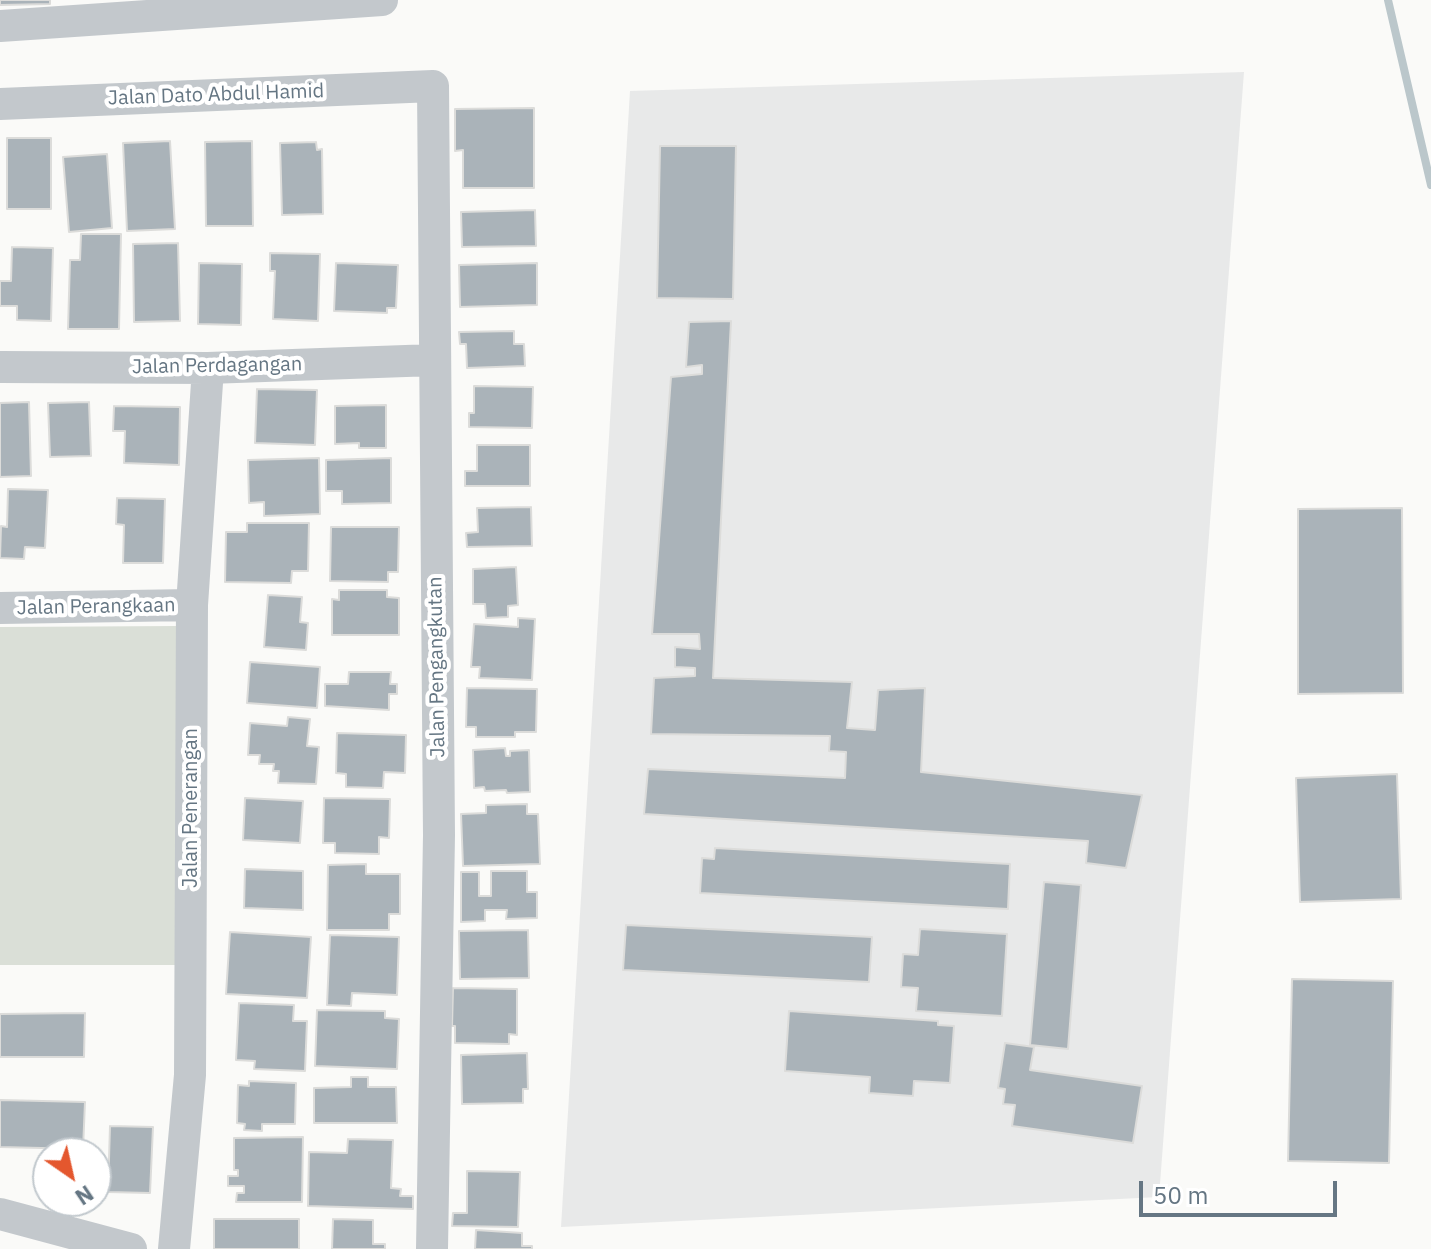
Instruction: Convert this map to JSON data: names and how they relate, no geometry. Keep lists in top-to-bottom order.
{
  "streets": {
    "street": [
      "Jalan Dato Abdul Hamid",
      "Jalan Perdagangan",
      "Jalan Perangkaan",
      "Jalan Pengangkutan",
      "Jalan Penerangan"
    ]
  },
  "crossings": [
    ["Jalan Dato Abdul Hamid", "Jalan Pengangkutan"],
    ["Jalan Perdagangan", "Jalan Pengangkutan"],
    ["Jalan Perdagangan", "Jalan Penerangan"],
    ["Jalan Perangkaan", "Jalan Penerangan"]
  ],
  "scale_bar": "50 m",
  "north": "bottom right"
}
